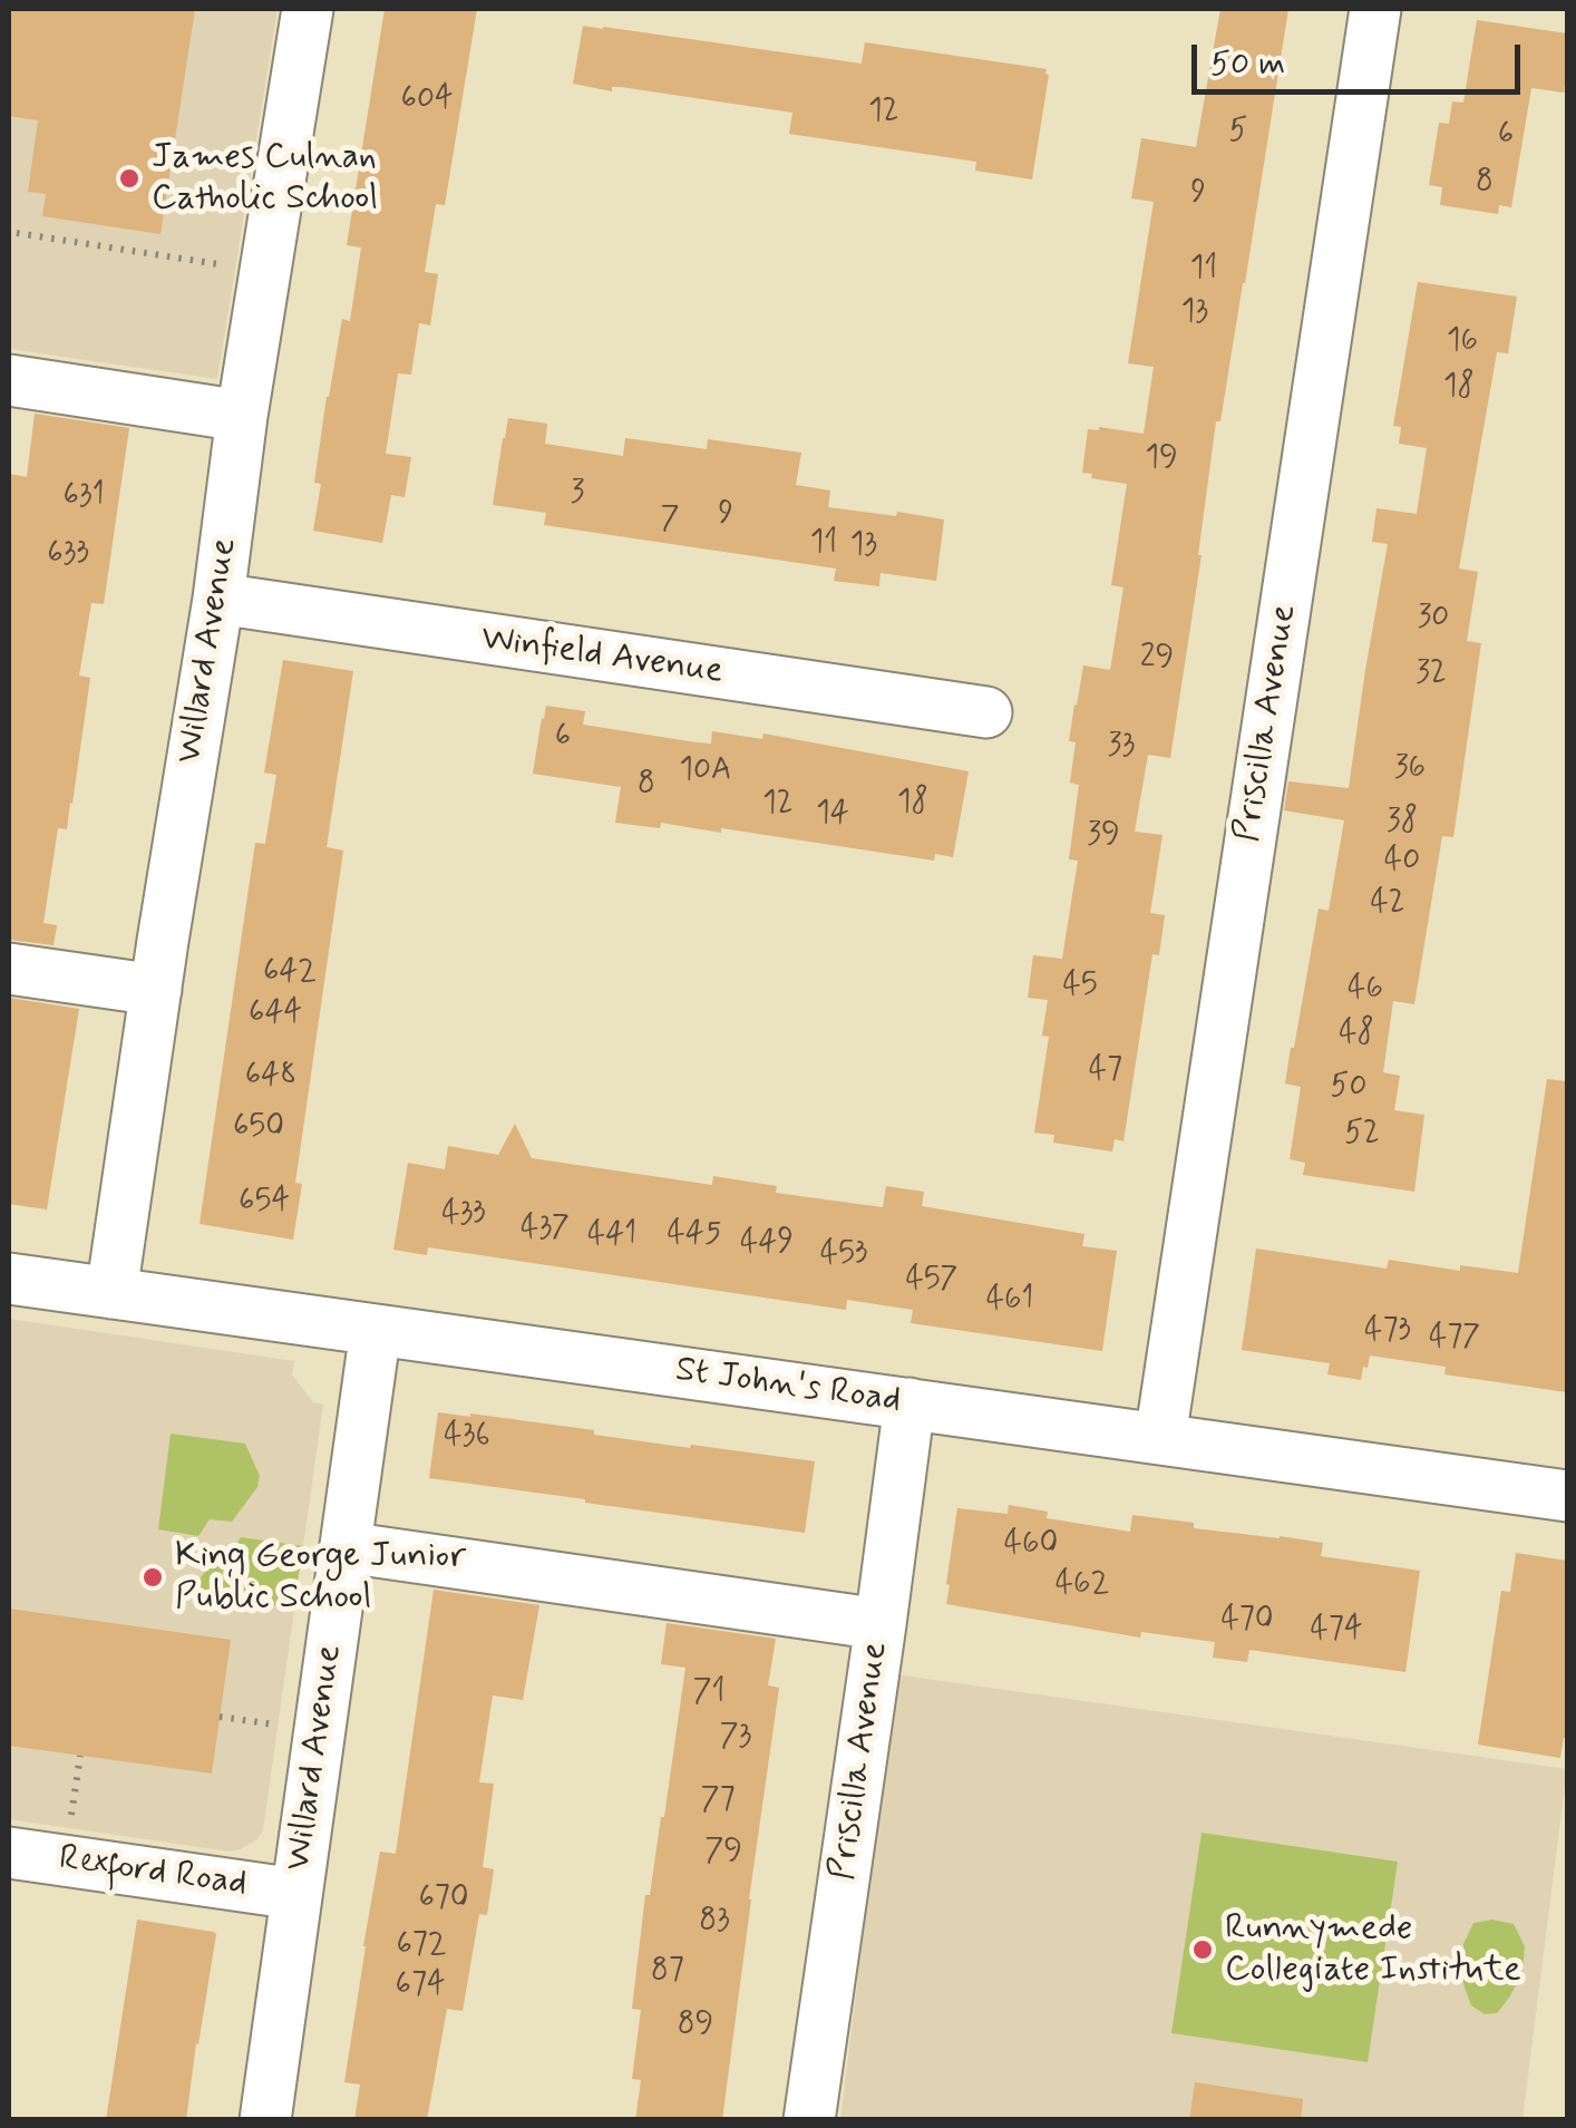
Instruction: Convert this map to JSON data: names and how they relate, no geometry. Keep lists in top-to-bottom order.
{
  "streets": {
    "street": [
      "Willard Avenue",
      "Winfield Avenue",
      "Priscilla Avenue",
      "St John's Road",
      "Rexford Road"
    ]
  },
  "crossings": [
    ["Willard Avenue", "Winfield Avenue"],
    ["Willard Avenue", "St John's Road"],
    ["Willard Avenue", "Rexford Road"],
    ["Priscilla Avenue", "St John's Road"]
  ],
  "places": ["James Culnan Catholic School", "King George Junior Public School", "Runnymede Collegiate Institute"],
  "house_numbers": [
    "604",
    "12",
    "5",
    "6",
    "8",
    "9",
    "11",
    "13",
    "16",
    "18",
    "19",
    "3",
    "631",
    "9",
    "7",
    "11",
    "13",
    "633",
    "30",
    "29",
    "32",
    "6",
    "33",
    "36",
    "10A",
    "8",
    "18",
    "12",
    "14",
    "38",
    "39",
    "40",
    "42",
    "642",
    "45",
    "46",
    "644",
    "48",
    "47",
    "648",
    "50",
    "650",
    "52",
    "654",
    "433",
    "437",
    "445",
    "441",
    "449",
    "453",
    "457",
    "461",
    "473",
    "477",
    "436",
    "460",
    "462",
    "470",
    "474",
    "71",
    "73",
    "77",
    "79",
    "670",
    "83",
    "672",
    "87",
    "674",
    "89"
  ],
  "scale_bar": "50 m"
}
